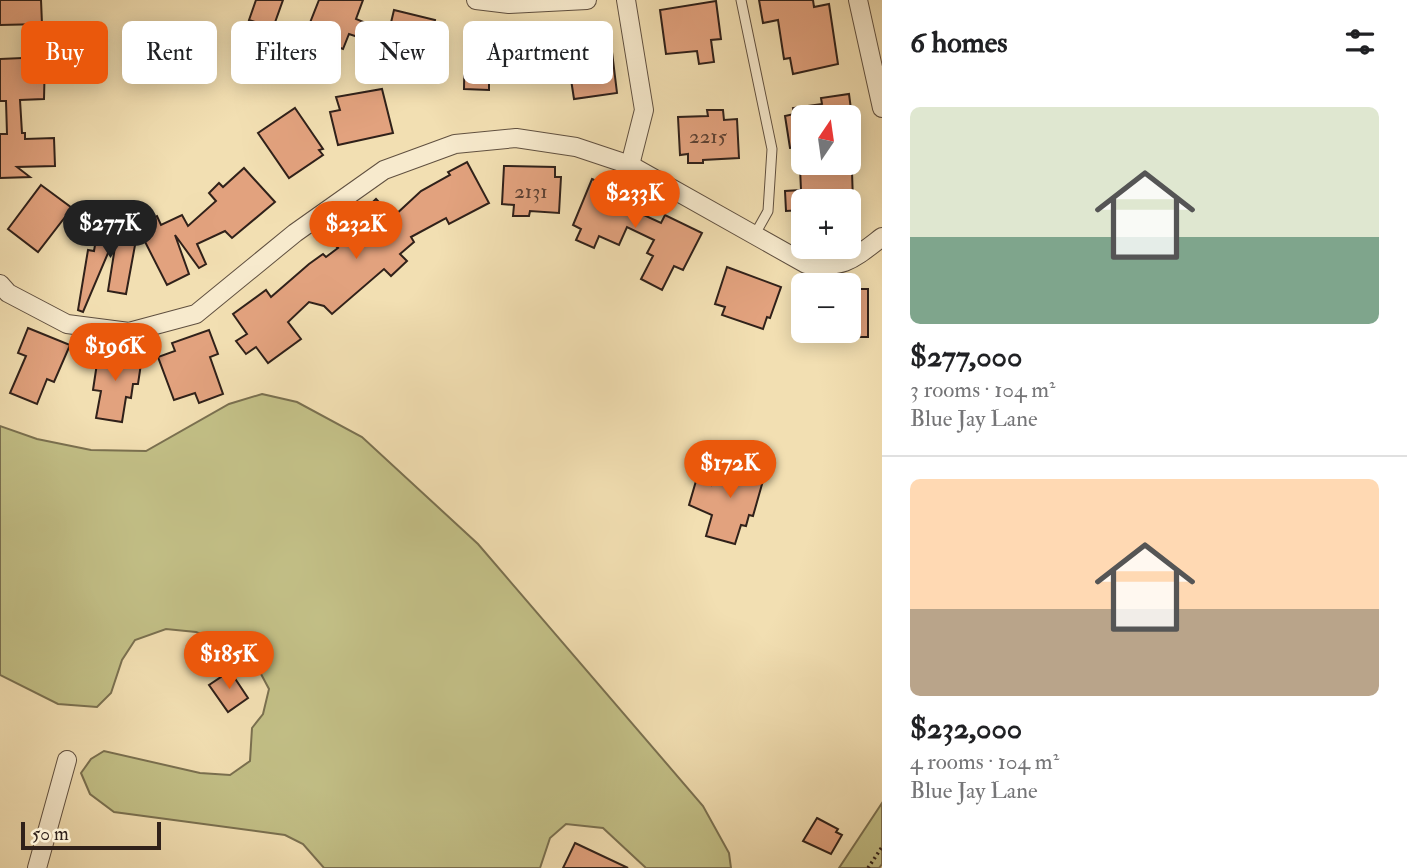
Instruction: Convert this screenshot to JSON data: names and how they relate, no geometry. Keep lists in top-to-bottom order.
{
  "house_numbers": ["2215", "2131"],
  "scale_bar": "50 m",
  "north": "top",
  "page": {
    "heading": "6 homes",
    "chip": [
      "Buy",
      "Rent",
      "Filters",
      "New",
      "Apartment"
    ],
    "list": [
      {
        "name": "$277,000",
        "note": "3 rooms · 104 m² · Blue Jay Lane"
      },
      {
        "name": "$232,000",
        "note": "4 rooms · 104 m² · Blue Jay Lane"
      }
    ],
    "map_buttons": ["+", "−"],
    "price": [
      "$233K",
      "$277K",
      "$232K",
      "$196K",
      "$172K",
      "$185K"
    ],
    "scale": "50 m"
  }
}
